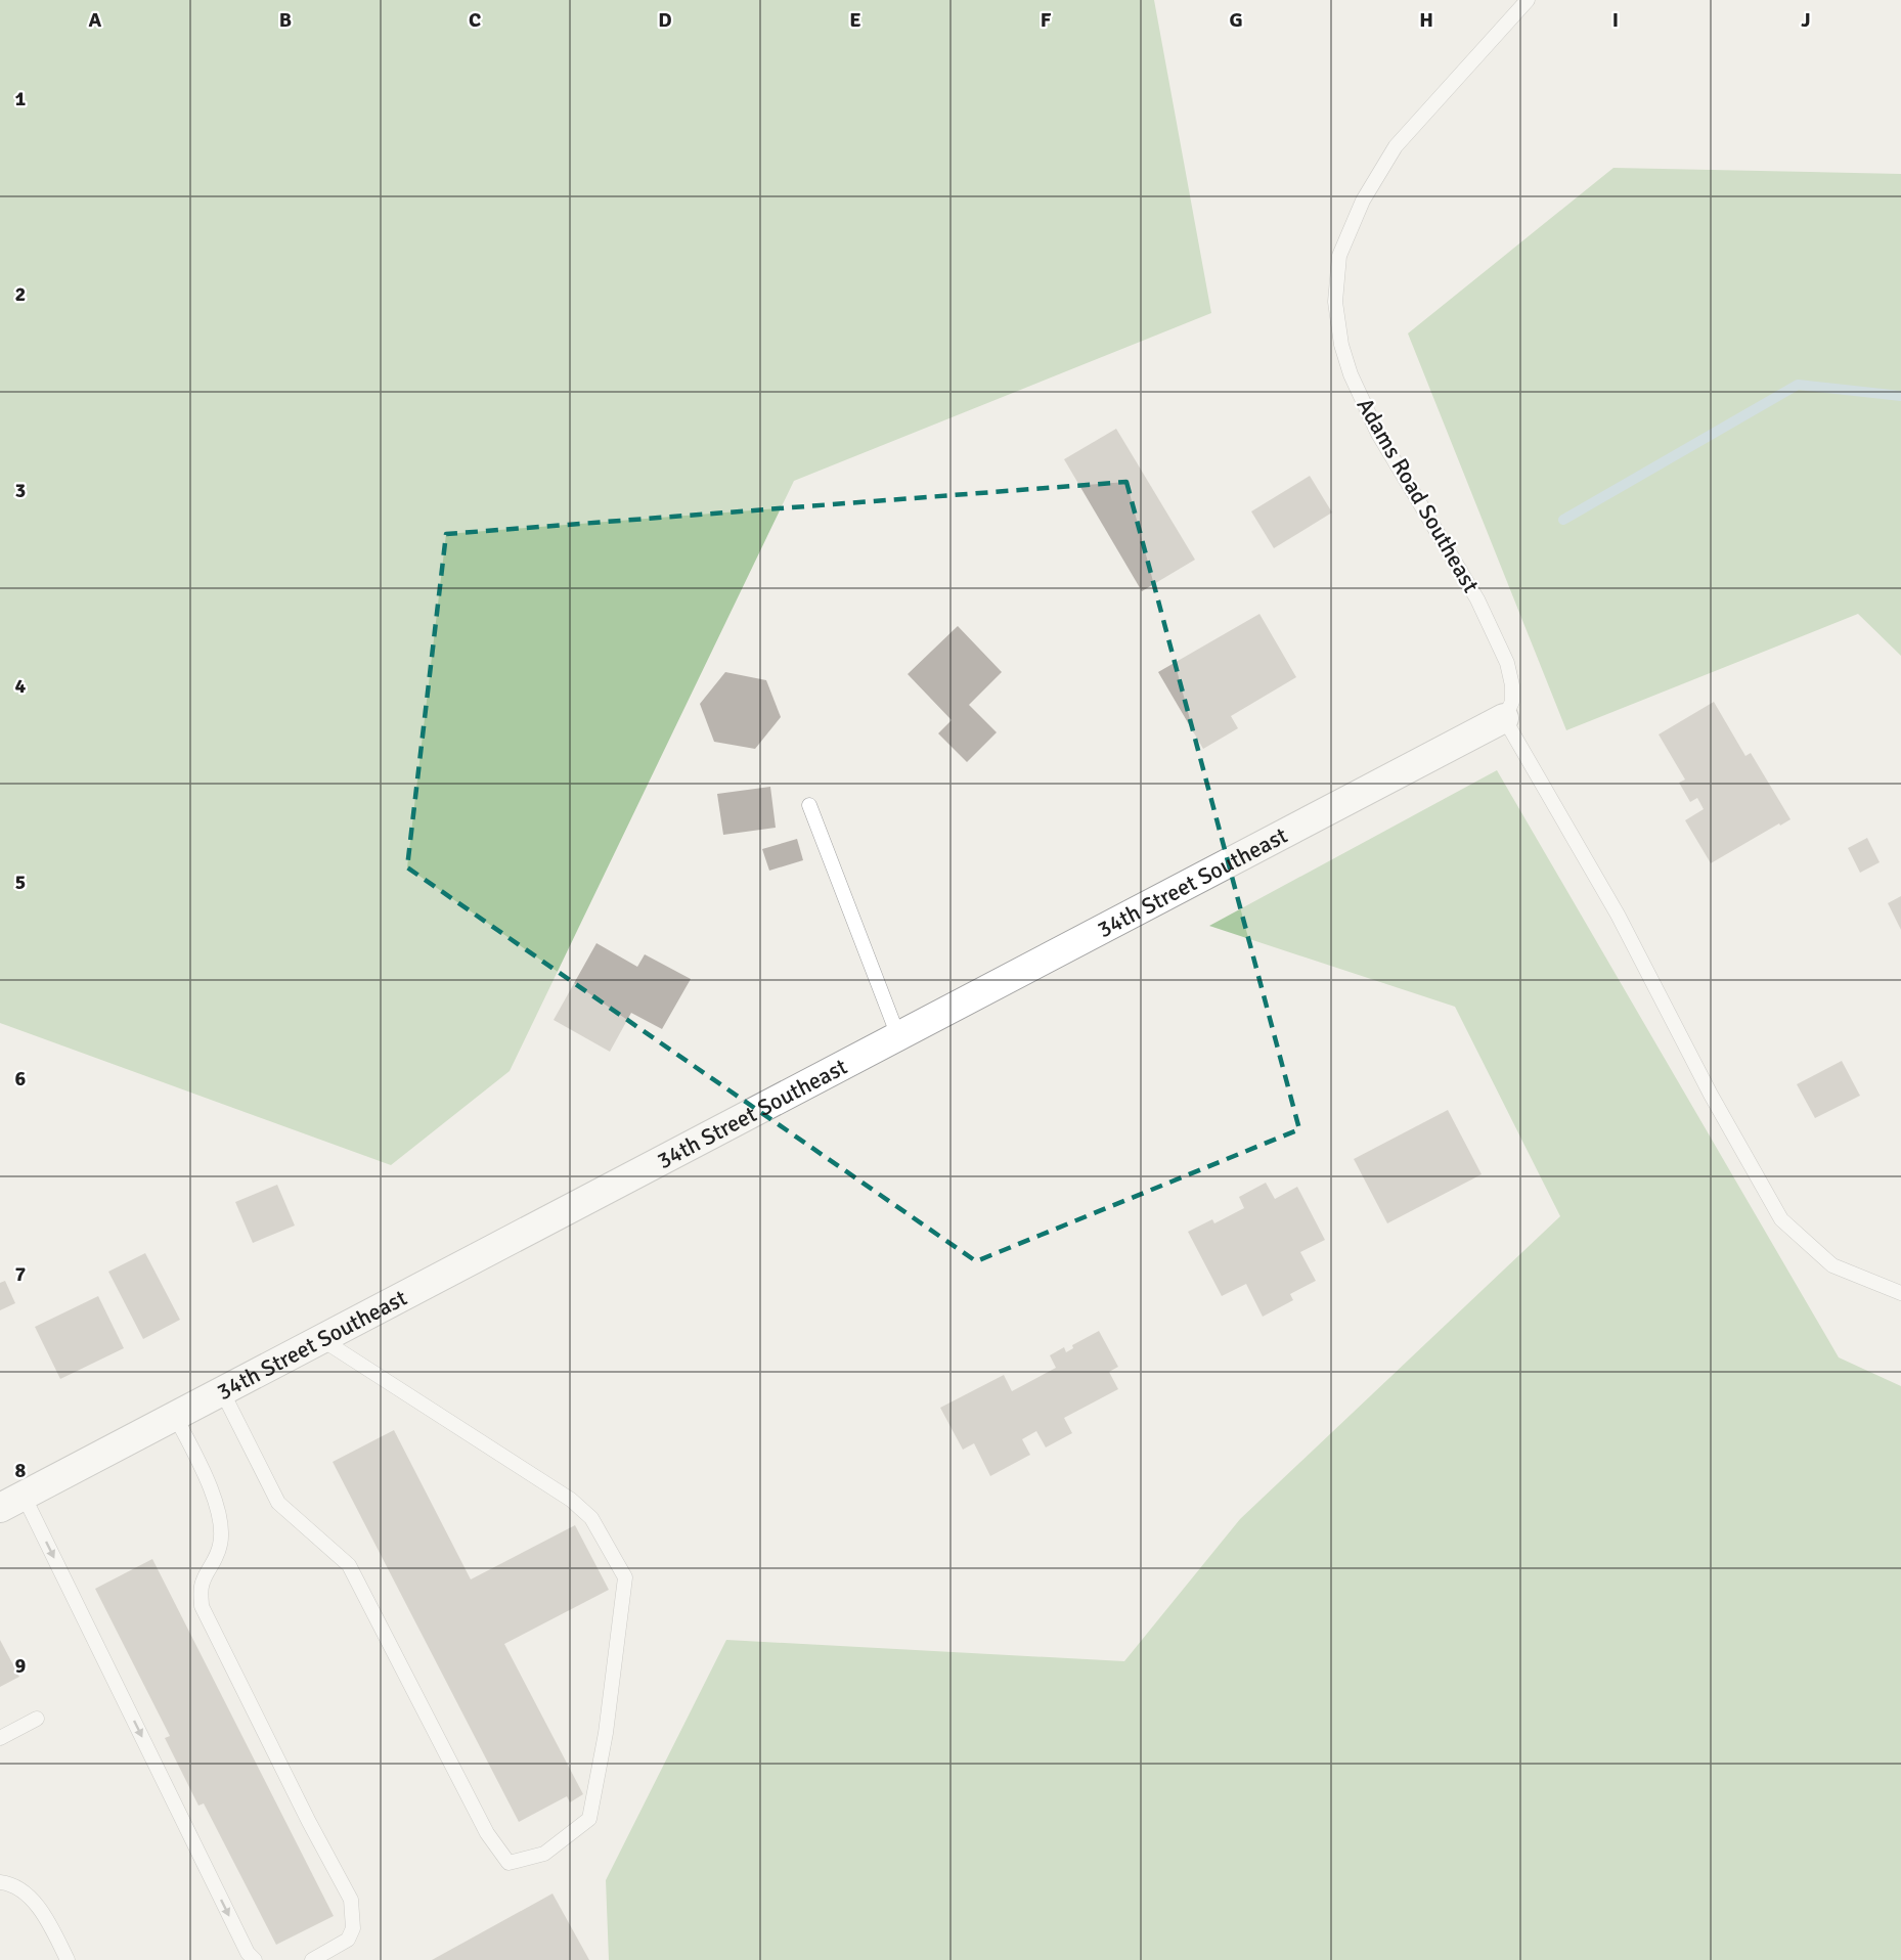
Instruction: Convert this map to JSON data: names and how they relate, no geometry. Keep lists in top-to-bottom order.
{
  "streets": {
    "street": ["34th Street Southeast"],
    "lane": ["Adams Road Southeast"]
  },
  "crossings": [
    ["Adams Road Southeast", "34th Street Southeast"]
  ],
  "grid": {
    "columns": [
      "A",
      "B",
      "C",
      "D",
      "E",
      "F",
      "G",
      "H",
      "I",
      "J"
    ],
    "rows": [
      "1",
      "2",
      "3",
      "4",
      "5",
      "6",
      "7",
      "8",
      "9"
    ]
  }
}
